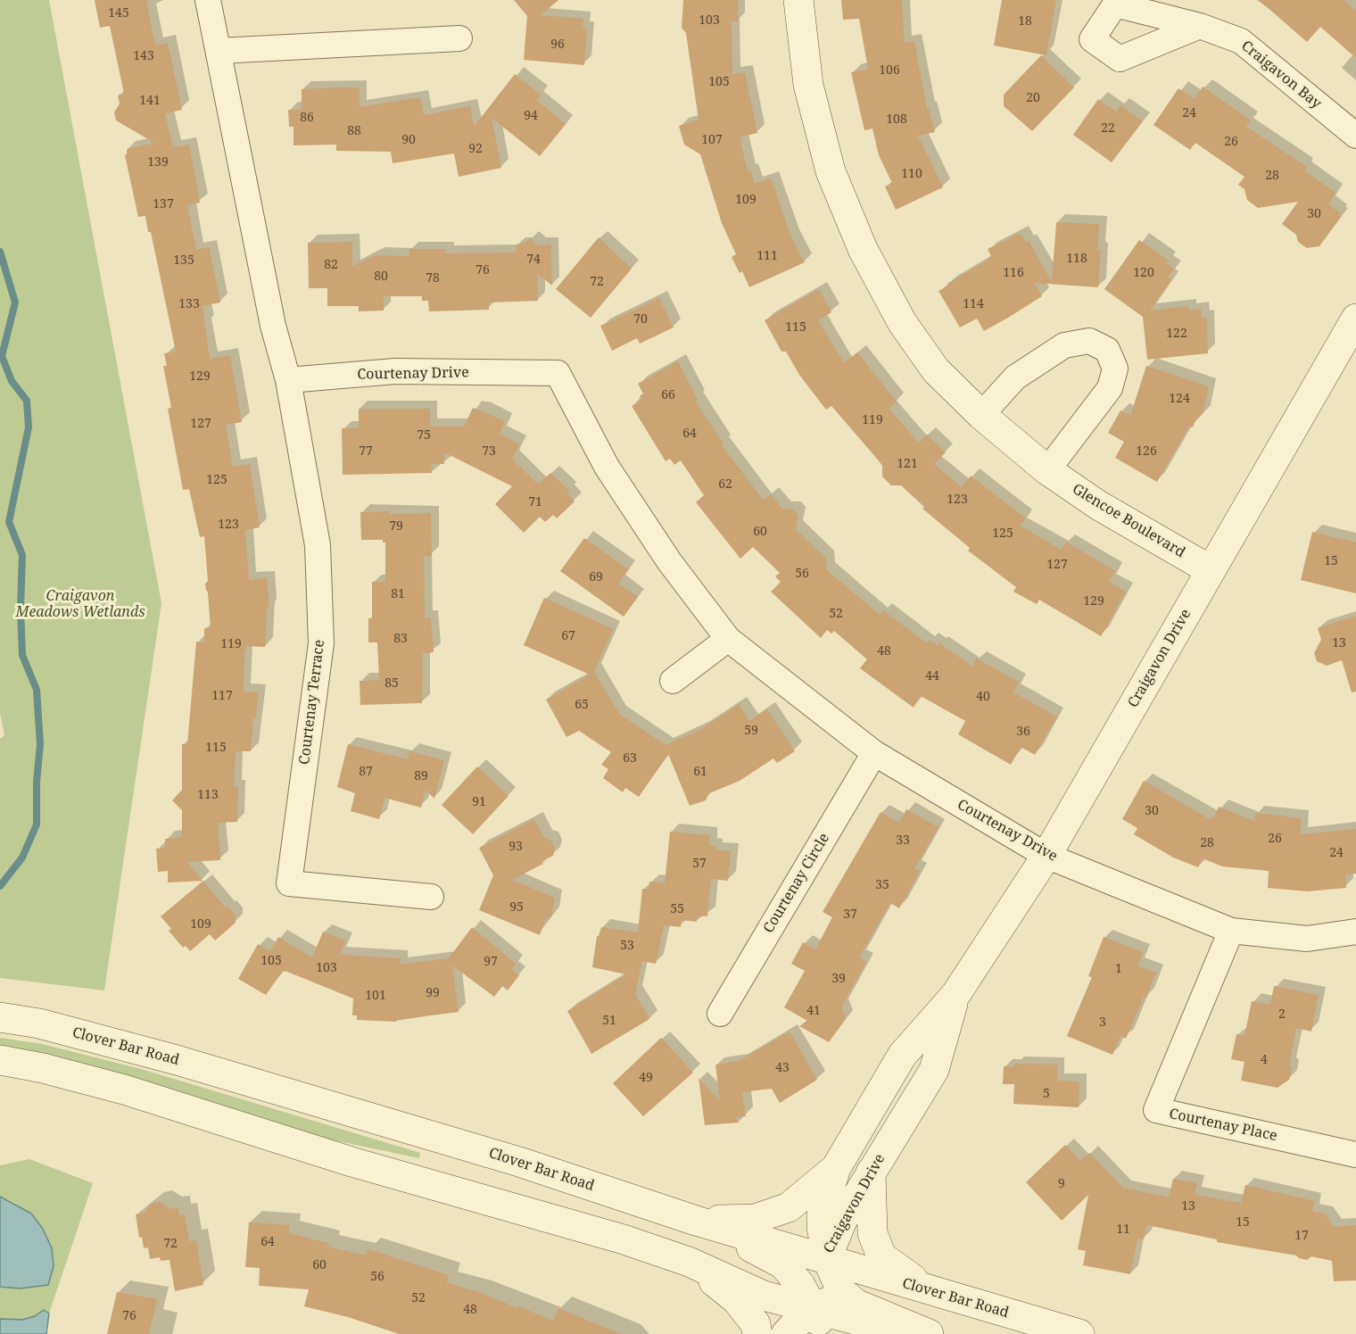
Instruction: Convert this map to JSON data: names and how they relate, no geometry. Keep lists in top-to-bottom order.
{
  "streets": {
    "main road": ["Glencoe Boulevard", "Craigavon Drive", "Clover Bar Road"],
    "street": [
      "Craigavon Bay",
      "Courtenay Drive",
      "Courtenay Terrace",
      "Courtenay Circle",
      "Courtenay Place"
    ]
  },
  "crossings": [
    ["Courtenay Drive", "Craigavon Drive"],
    ["Courtenay Drive", "Courtenay Terrace"],
    ["Courtenay Drive", "Courtenay Circle"],
    ["Courtenay Drive", "Courtenay Place"],
    ["Glencoe Boulevard", "Craigavon Drive"],
    ["Craigavon Drive", "Clover Bar Road"]
  ],
  "parks": ["Craigavon Meadows Wetlands"],
  "house_numbers": [
    "145",
    "103",
    "18",
    "96",
    "143",
    "106",
    "105",
    "20",
    "141",
    "24",
    "94",
    "86",
    "108",
    "22",
    "88",
    "90",
    "107",
    "26",
    "92",
    "139",
    "110",
    "28",
    "109",
    "137",
    "30",
    "111",
    "118",
    "74",
    "135",
    "82",
    "76",
    "116",
    "120",
    "80",
    "78",
    "72",
    "133",
    "114",
    "70",
    "115",
    "122",
    "129",
    "66",
    "124",
    "119",
    "127",
    "64",
    "75",
    "77",
    "73",
    "126",
    "121",
    "125",
    "62",
    "123",
    "71",
    "123",
    "79",
    "60",
    "125",
    "15",
    "127",
    "56",
    "69",
    "81",
    "129",
    "52",
    "67",
    "83",
    "13",
    "119",
    "48",
    "44",
    "85",
    "117",
    "40",
    "65",
    "59",
    "36",
    "115",
    "63",
    "87",
    "61",
    "89",
    "113",
    "91",
    "30",
    "26",
    "33",
    "28",
    "93",
    "24",
    "57",
    "35",
    "95",
    "55",
    "37",
    "109",
    "53",
    "105",
    "97",
    "103",
    "1",
    "39",
    "99",
    "101",
    "41",
    "2",
    "51",
    "3",
    "4",
    "43",
    "49",
    "5",
    "9",
    "13",
    "15",
    "11",
    "17",
    "64",
    "72",
    "60",
    "56",
    "52",
    "48",
    "76"
  ]
}
